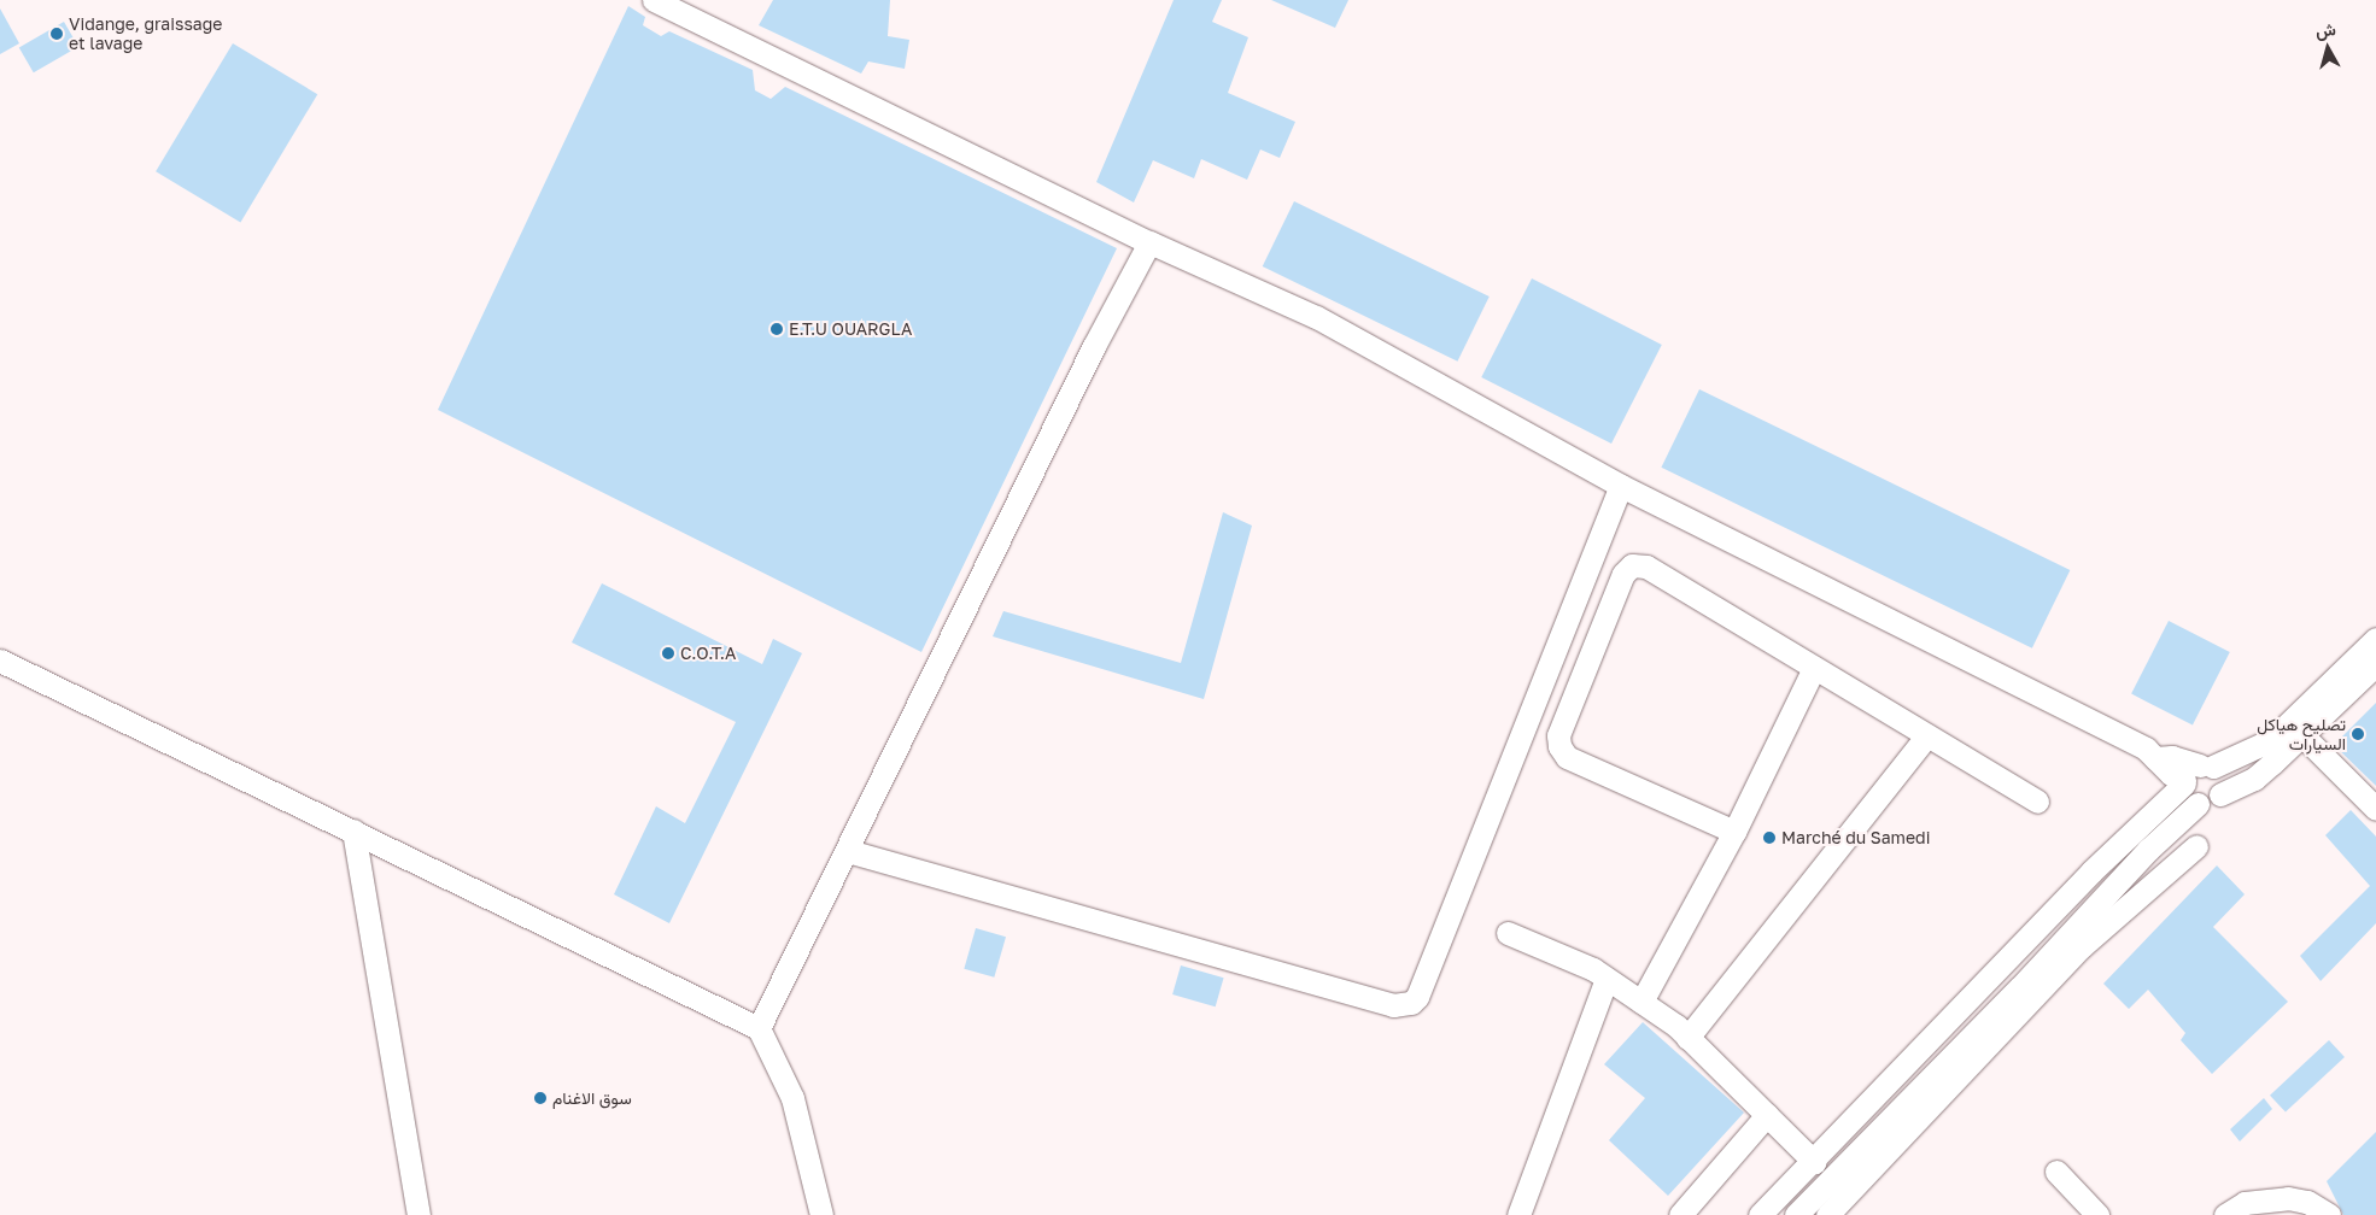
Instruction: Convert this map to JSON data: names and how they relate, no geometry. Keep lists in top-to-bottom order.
{
  "places": [
    "Vidange, graissage et lavage",
    "E.T.U OUARGLA",
    "C.O.T.A",
    "تصليح هياكل السيارات",
    "Marché du Samedi",
    "سوق الاغنام"
  ],
  "north": "top"
}
